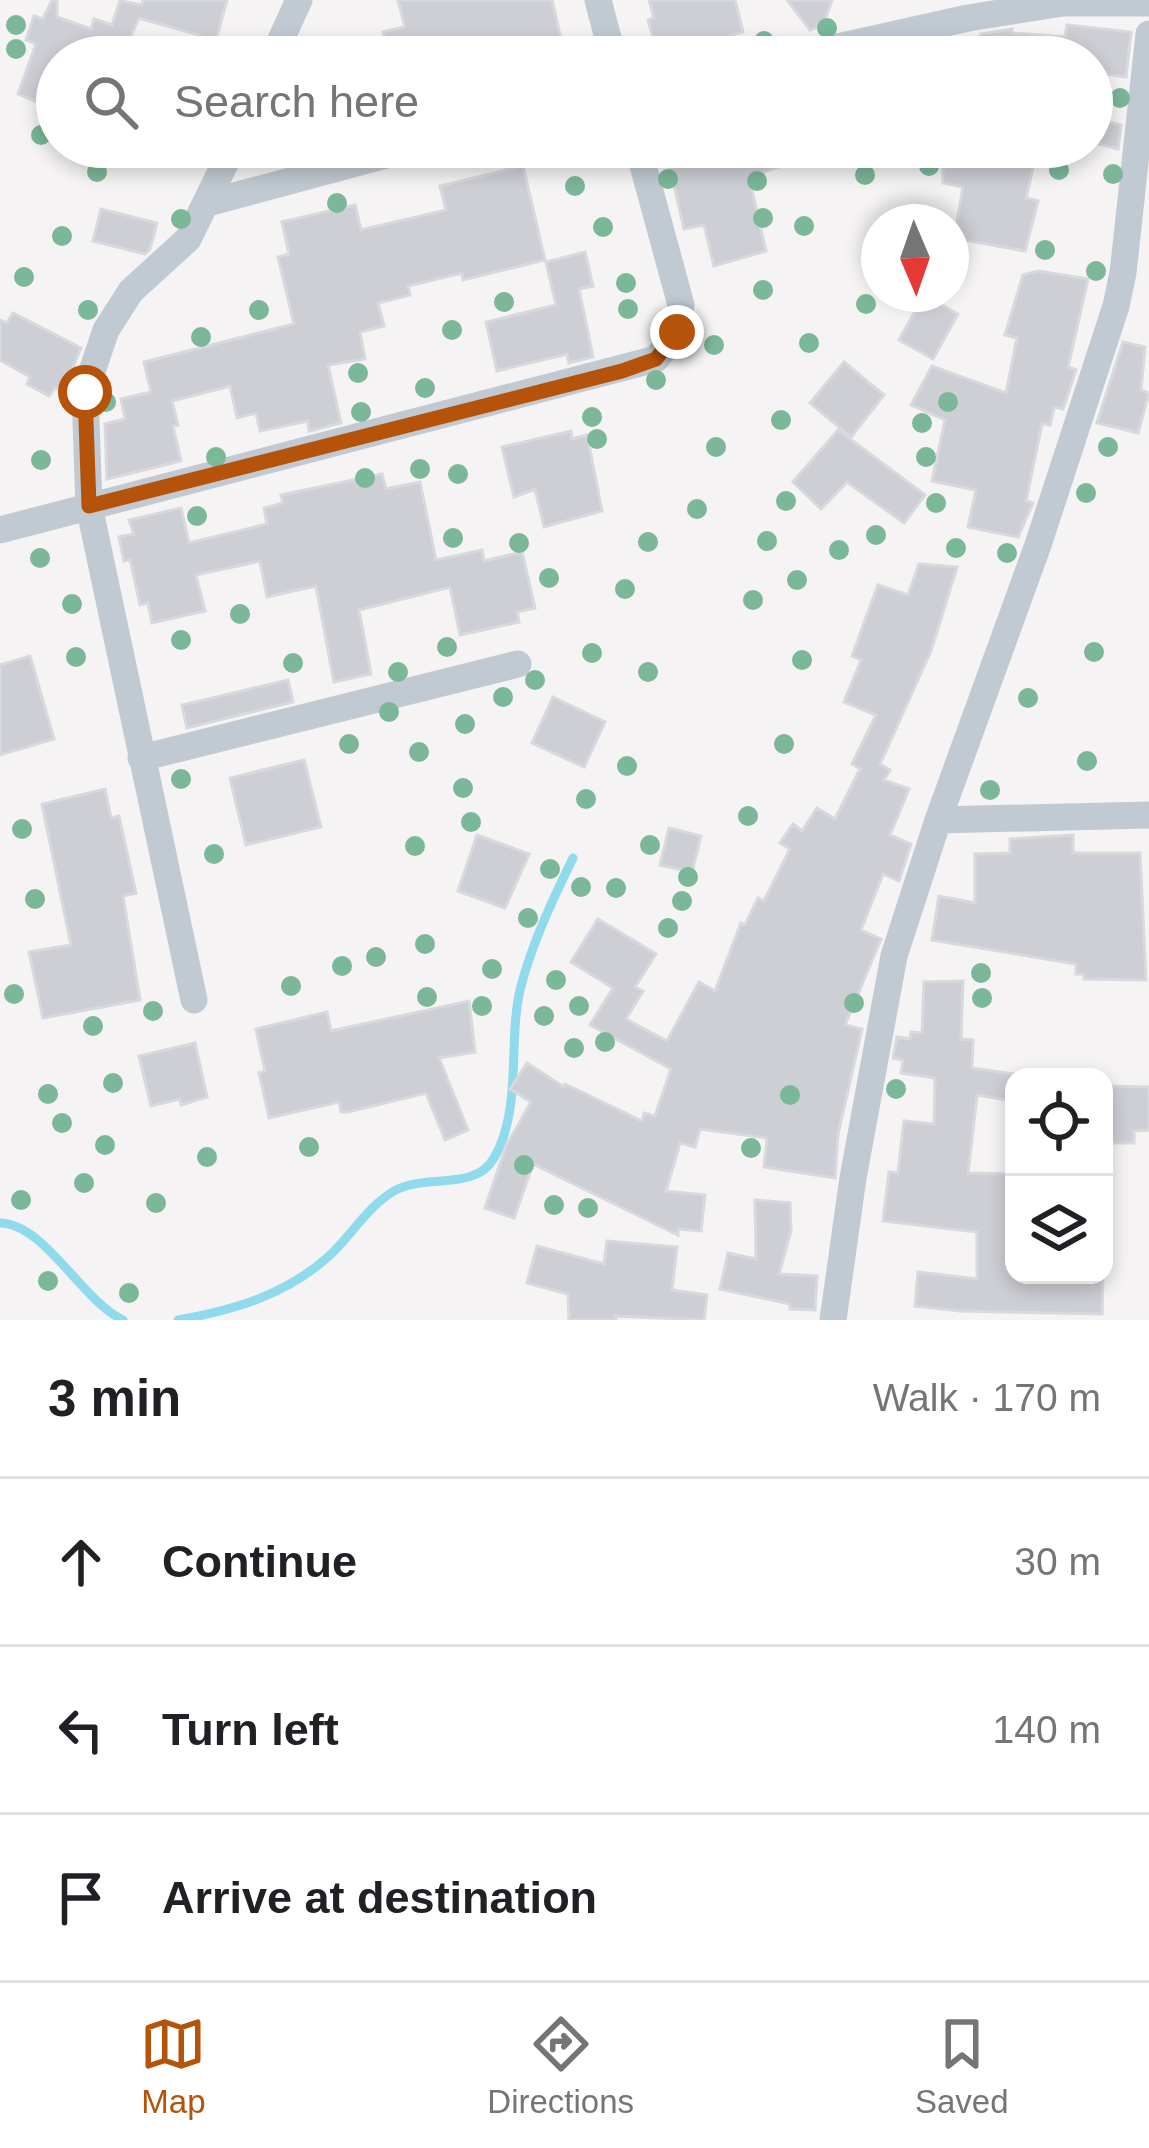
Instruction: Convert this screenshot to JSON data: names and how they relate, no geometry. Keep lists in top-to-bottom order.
{
  "north": "bottom",
  "page": {
    "search": "Search here",
    "heading": ["3 min", "Walk · 170 m"],
    "list": [
      ["Continue", "30 m"],
      ["Turn left", "140 m"],
      "Arrive at destination"
    ],
    "nav": ["Map", "Directions", "Saved"]
  }
}
